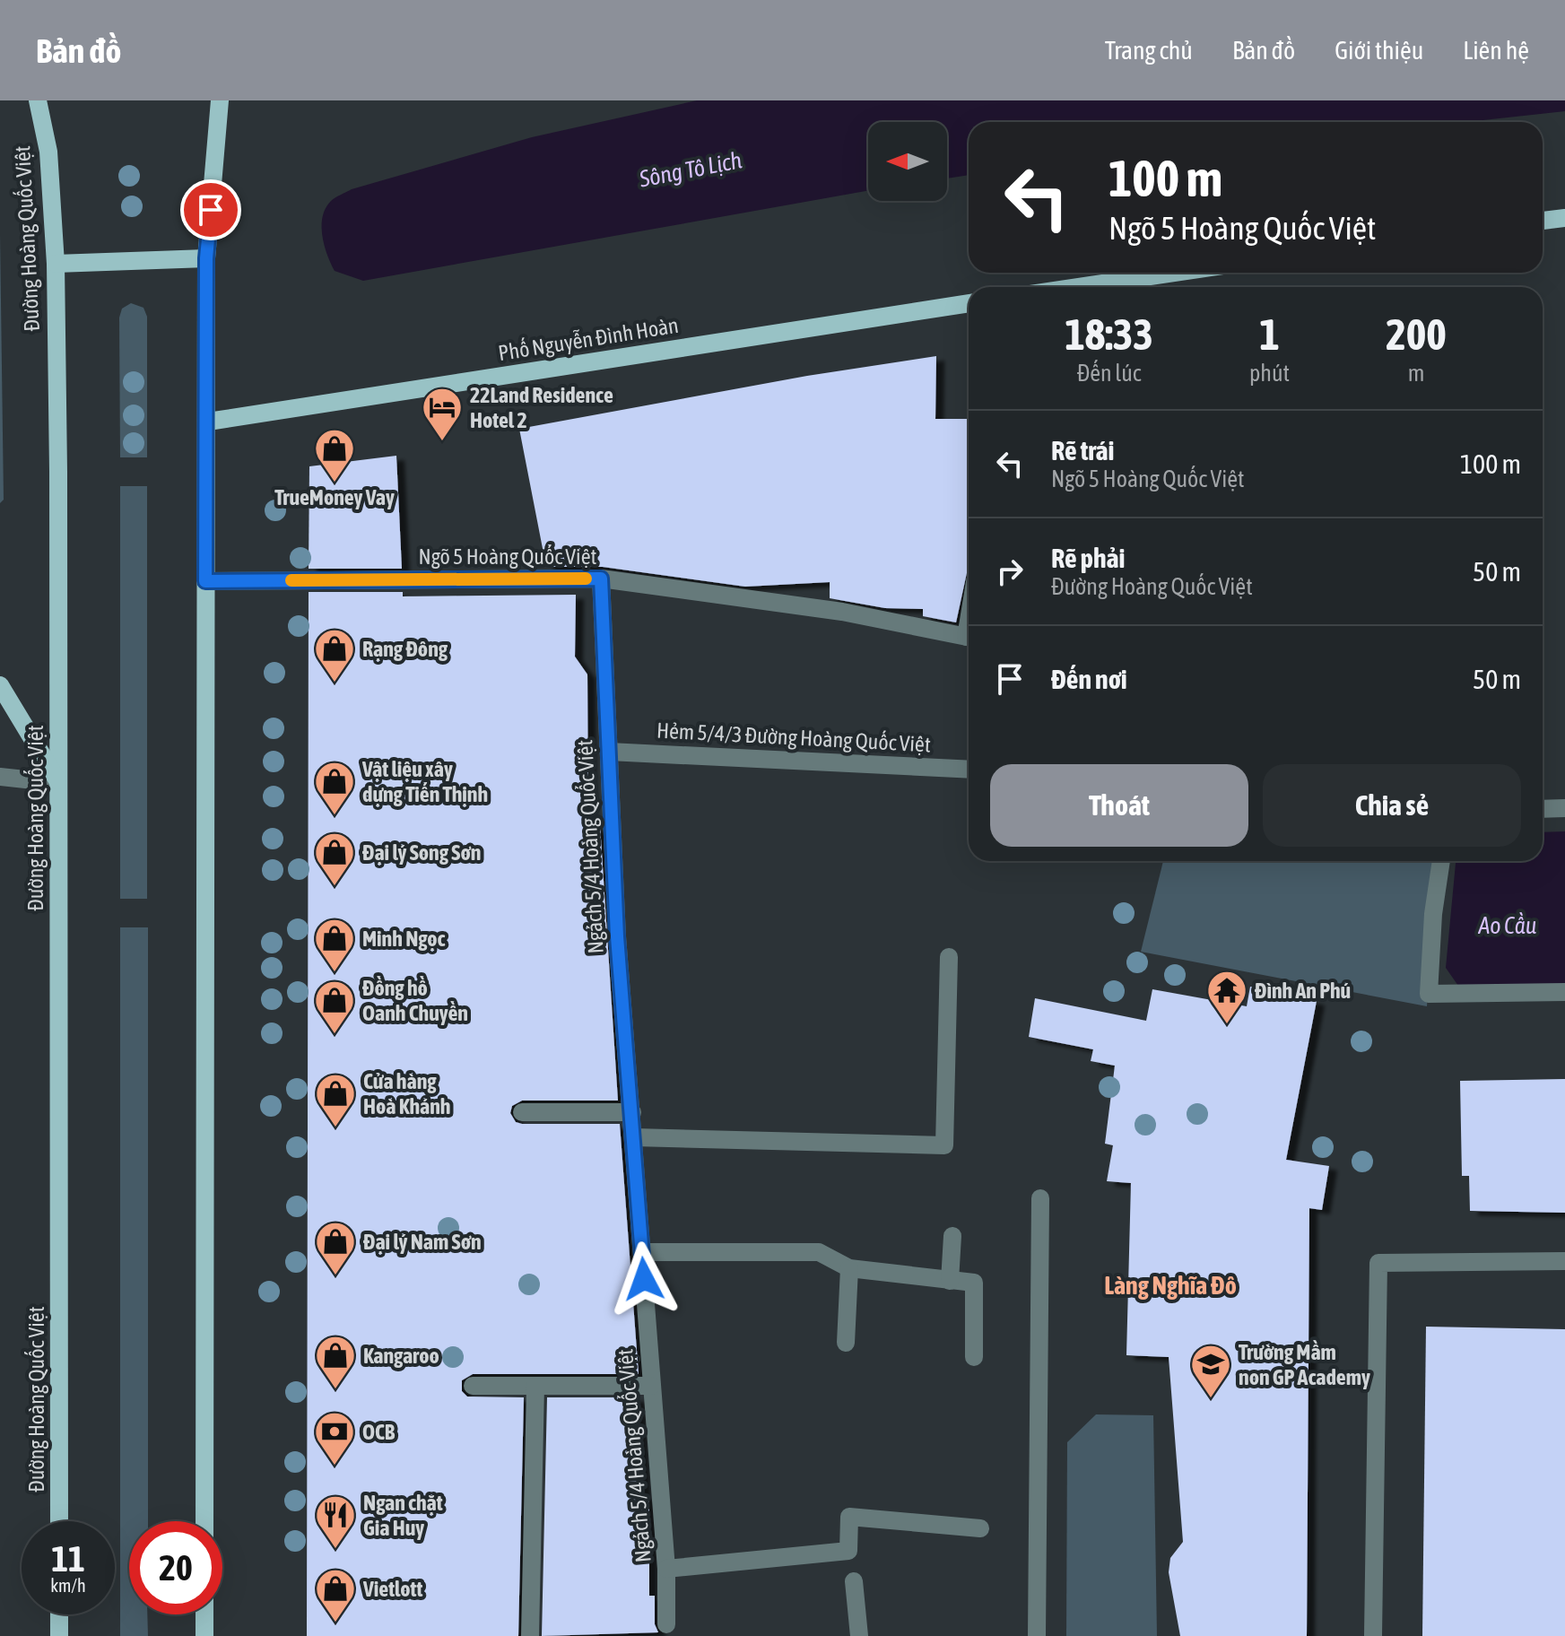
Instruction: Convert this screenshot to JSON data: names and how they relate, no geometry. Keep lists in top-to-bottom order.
{
  "streets": {
    "main road": ["Đường Hoàng Quốc Việt", "Phố Nguyễn Đình Hoàn"],
    "street": ["Ngõ 5 Hoàng Quốc Việt", "Hẻm 5/4/3 Đường Hoàng Quốc Việt", "Ngách 5/4 Hoàng Quốc Việt"]
  },
  "crossings": [
    ["Ngõ 5 Hoàng Quốc Việt", "Ngách 5/4 Hoàng Quốc Việt"],
    ["Hẻm 5/4/3 Đường Hoàng Quốc Việt", "Ngách 5/4 Hoàng Quốc Việt"]
  ],
  "districts": ["Làng Nghĩa Đô"],
  "water": ["Sông Tô Lịch", "Ao Cầu"],
  "places": {
    "hotel": ["22Land Residence Hotel 2"],
    "shop": [
      "TrueMoney Vay",
      "Rạng Đông",
      "Vật liệu xây dựng Tiến Thịnh",
      "Đại lý Song Sơn",
      "Minh Ngọc",
      "Đồng hồ Oanh Chuyền",
      "Cửa hàng Hoà Khánh",
      "Đại lý Nam Sơn",
      "Kangaroo",
      "Vietlott"
    ],
    "temple": ["Đình An Phú"],
    "school or university": ["Trường Mầm non GP Academy"],
    "bank": ["OCB"],
    "restaurant": ["Ngan chặt Gia Huy"]
  },
  "north": "left",
  "page": {
    "header": "Bản đồ",
    "nav": [
      "Trang chủ",
      "Bản đồ",
      "Giới thiệu",
      "Liên hệ"
    ],
    "turn": ["100 m", "Ngõ 5 Hoàng Quốc Việt"],
    "eta": [
      "18:33",
      "Đến lúc",
      "1",
      "phút",
      "200",
      "m"
    ],
    "list": [
      {
        "name": "Rẽ trái",
        "note": "Ngõ 5 Hoàng Quốc Việt",
        "value": "100 m"
      },
      {
        "name": "Rẽ phải",
        "note": "Đường Hoàng Quốc Việt",
        "value": "50 m"
      },
      {
        "name": "Đến nơi",
        "value": "50 m"
      }
    ],
    "buttons": ["Thoát", "Chia sẻ"],
    "speed": "11 km/h",
    "limit": "20"
  }
}
